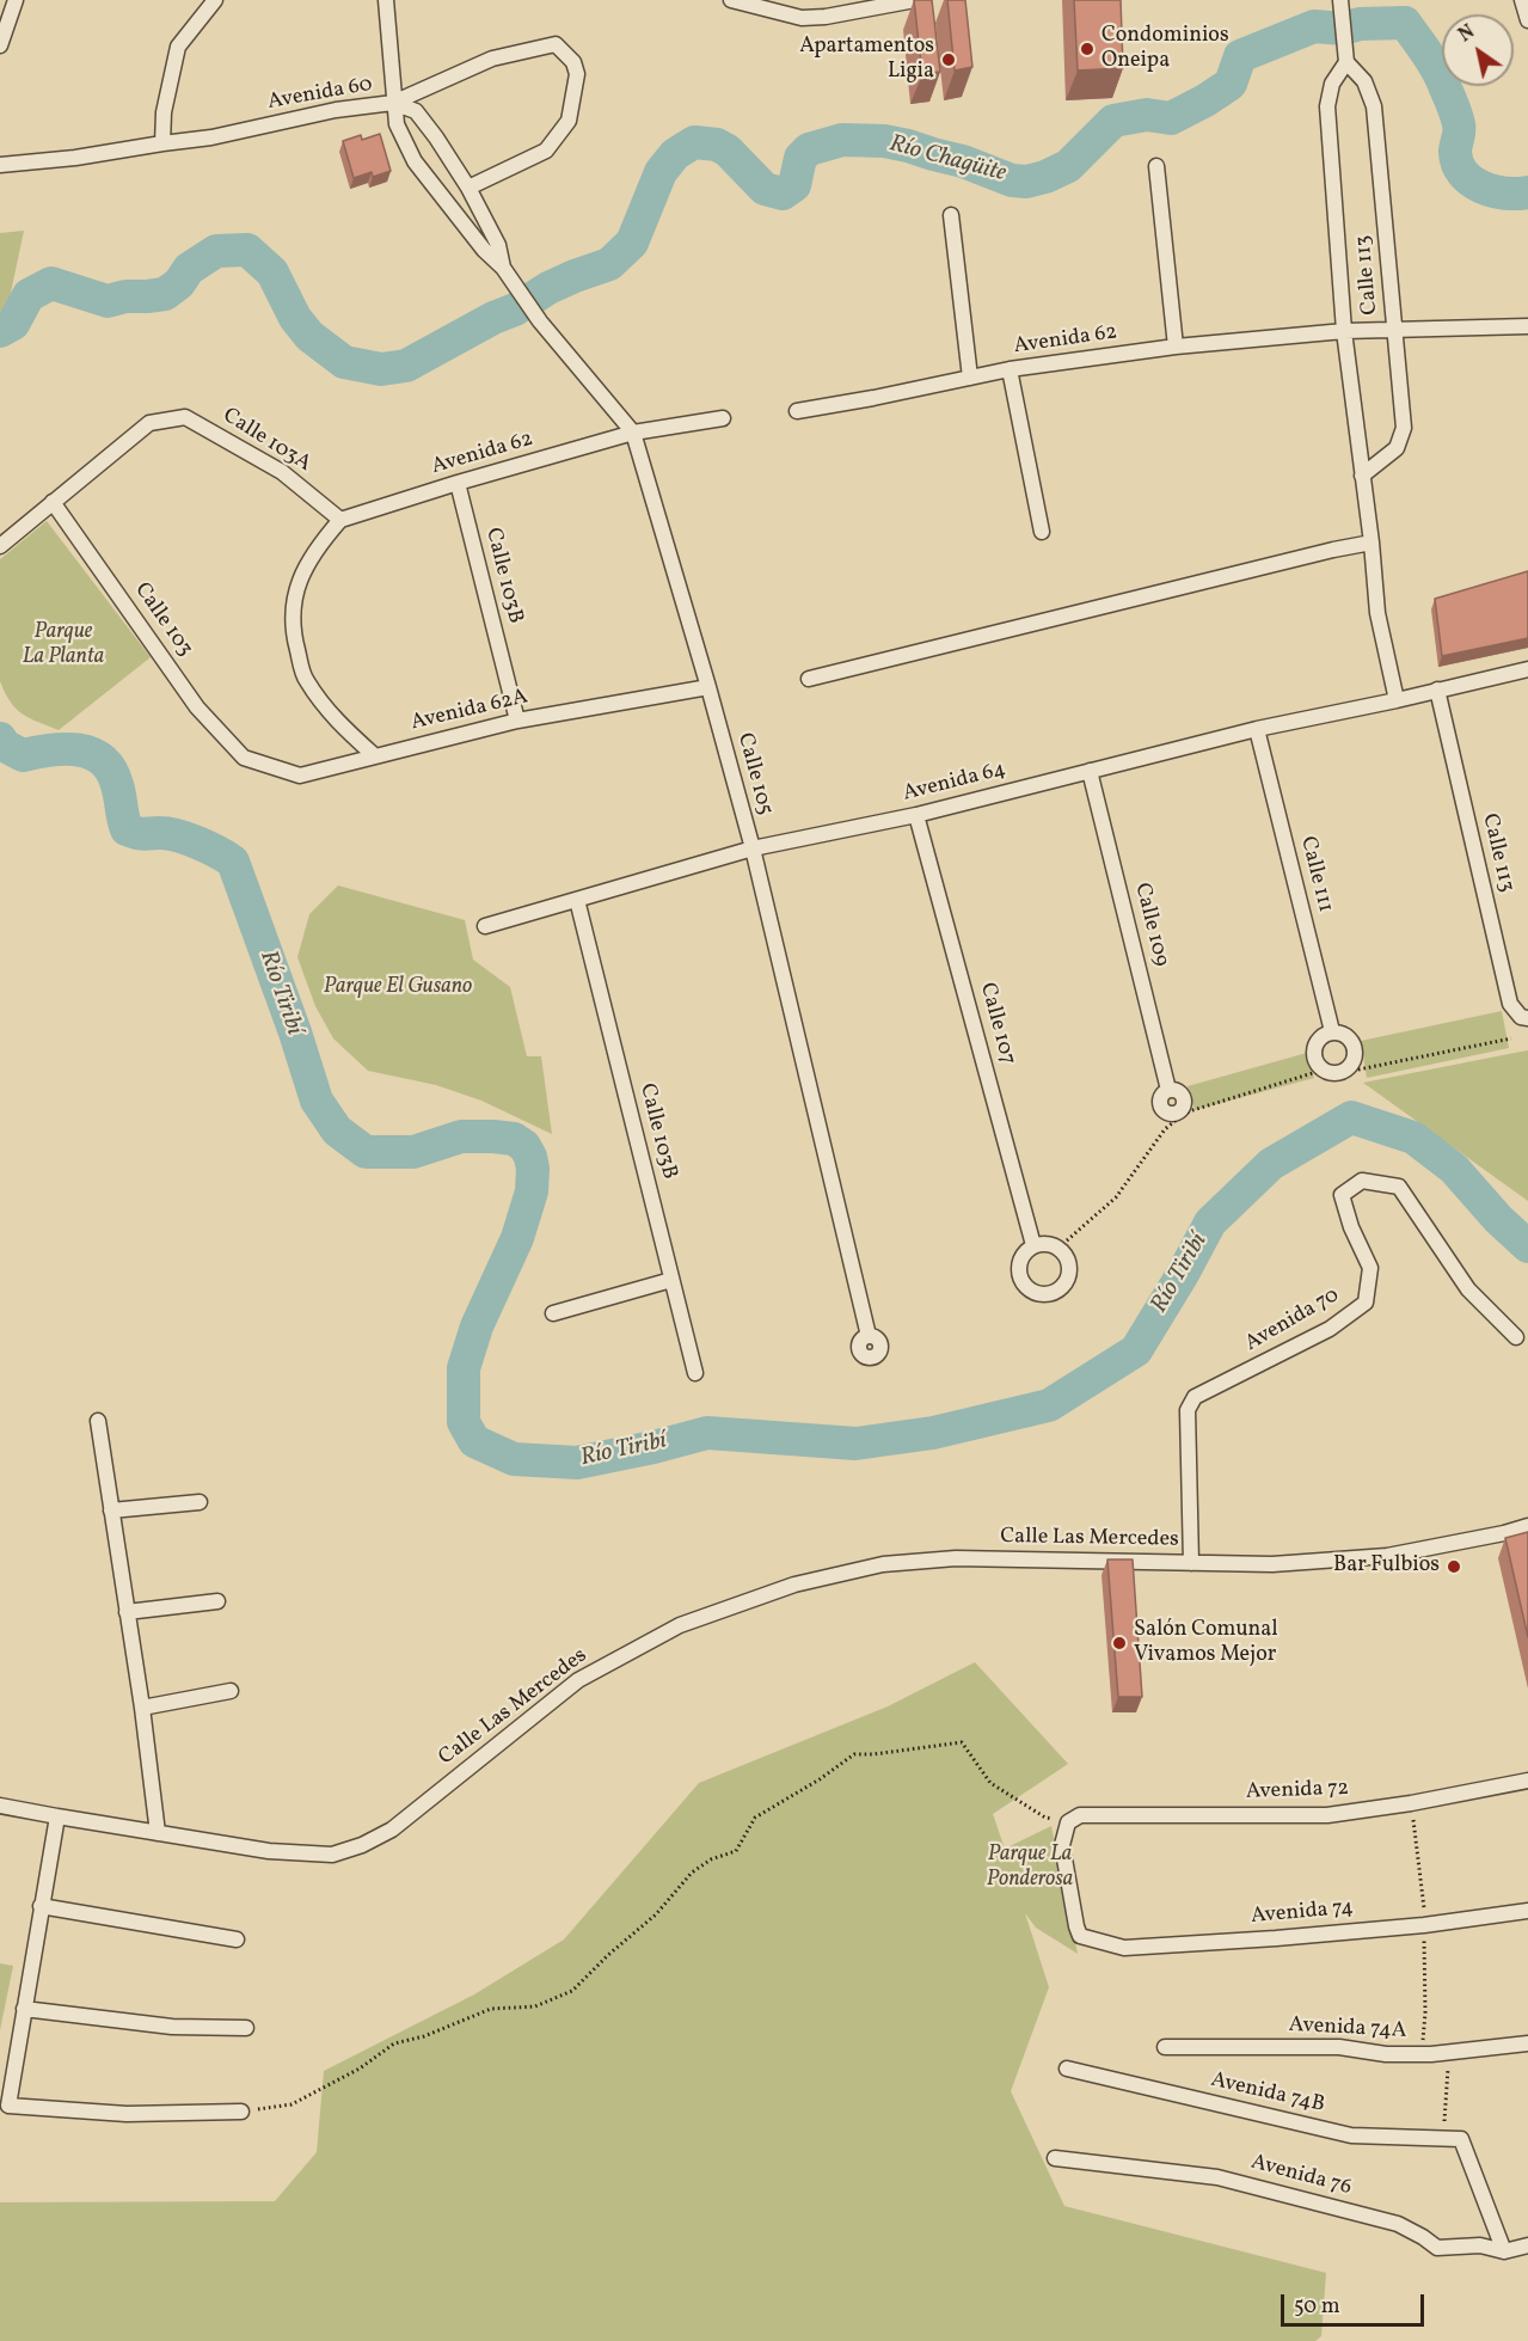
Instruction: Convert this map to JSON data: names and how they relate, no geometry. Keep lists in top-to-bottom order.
{
  "streets": {
    "street": [
      "Avenida 60",
      "Calle 113",
      "Avenida 62",
      "Calle 103A",
      "Calle 103B",
      "Calle 103",
      "Avenida 62A",
      "Calle 105",
      "Avenida 64",
      "Calle 111",
      "Calle 109",
      "Calle 107",
      "Avenida 70",
      "Calle Las Mercedes",
      "Avenida 72",
      "Avenida 74",
      "Avenida 74A",
      "Avenida 74B",
      "Avenida 76"
    ]
  },
  "crossings": [
    ["Avenida 60", "Calle 105"],
    ["Calle 113", "Avenida 62"],
    ["Calle 113", "Avenida 64"],
    ["Avenida 62", "Calle 103A"],
    ["Avenida 62", "Calle 103B"],
    ["Avenida 62", "Calle 105"],
    ["Calle 103A", "Calle 103"],
    ["Calle 103B", "Avenida 62A"],
    ["Calle 103B", "Avenida 64"],
    ["Calle 103", "Avenida 62A"],
    ["Avenida 62A", "Calle 105"],
    ["Calle 105", "Avenida 64"],
    ["Avenida 64", "Calle 111"],
    ["Avenida 64", "Calle 109"],
    ["Avenida 64", "Calle 107"],
    ["Avenida 70", "Calle Las Mercedes"],
    ["Avenida 72", "Avenida 74"],
    ["Avenida 74B", "Avenida 76"]
  ],
  "water": ["Río Chagüite", "Río Tiribí"],
  "parks": ["Parque La Planta", "Parque El Gusano", "Parque La Ponderosa"],
  "places": [
    "Condominios Oneipa",
    "Apartamentos Ligia",
    "Bar Fulbios",
    "Salón Comunal Vivamos Mejor"
  ],
  "scale_bar": "50 m",
  "north": "top left"
}
